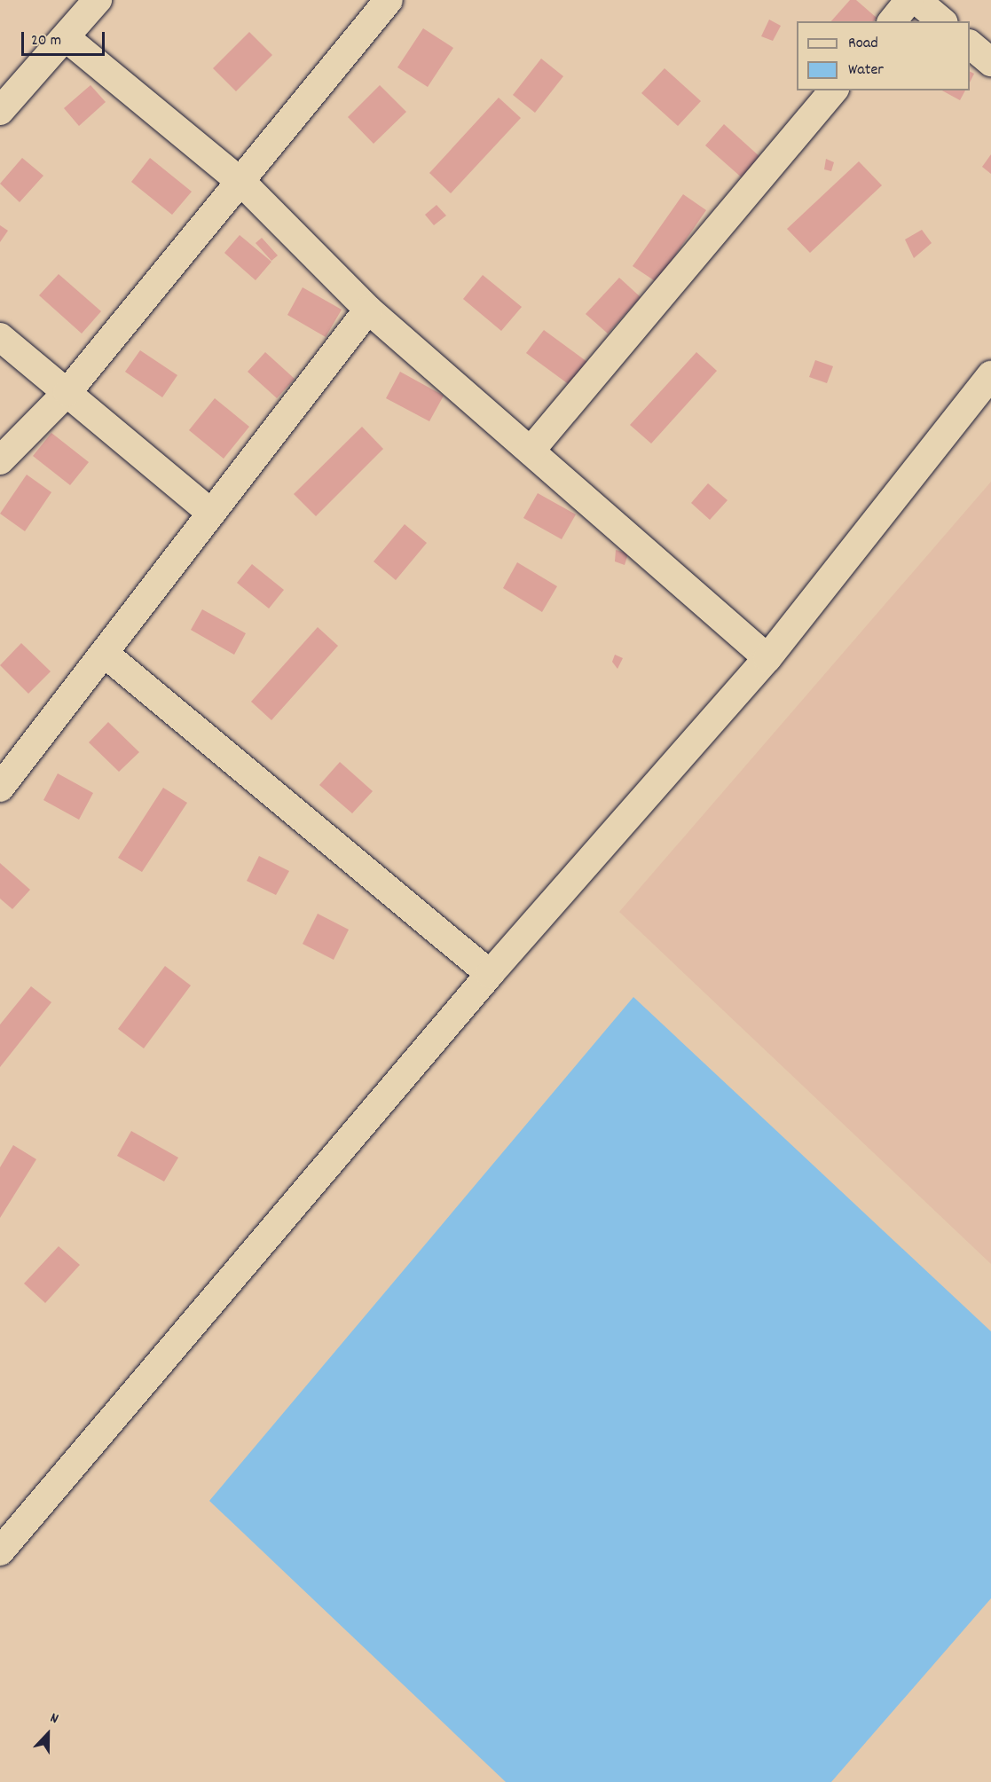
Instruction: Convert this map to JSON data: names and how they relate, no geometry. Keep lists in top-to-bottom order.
{
  "legend": ["Road", "Water"],
  "scale_bar": "20 m",
  "north": "top"
}
